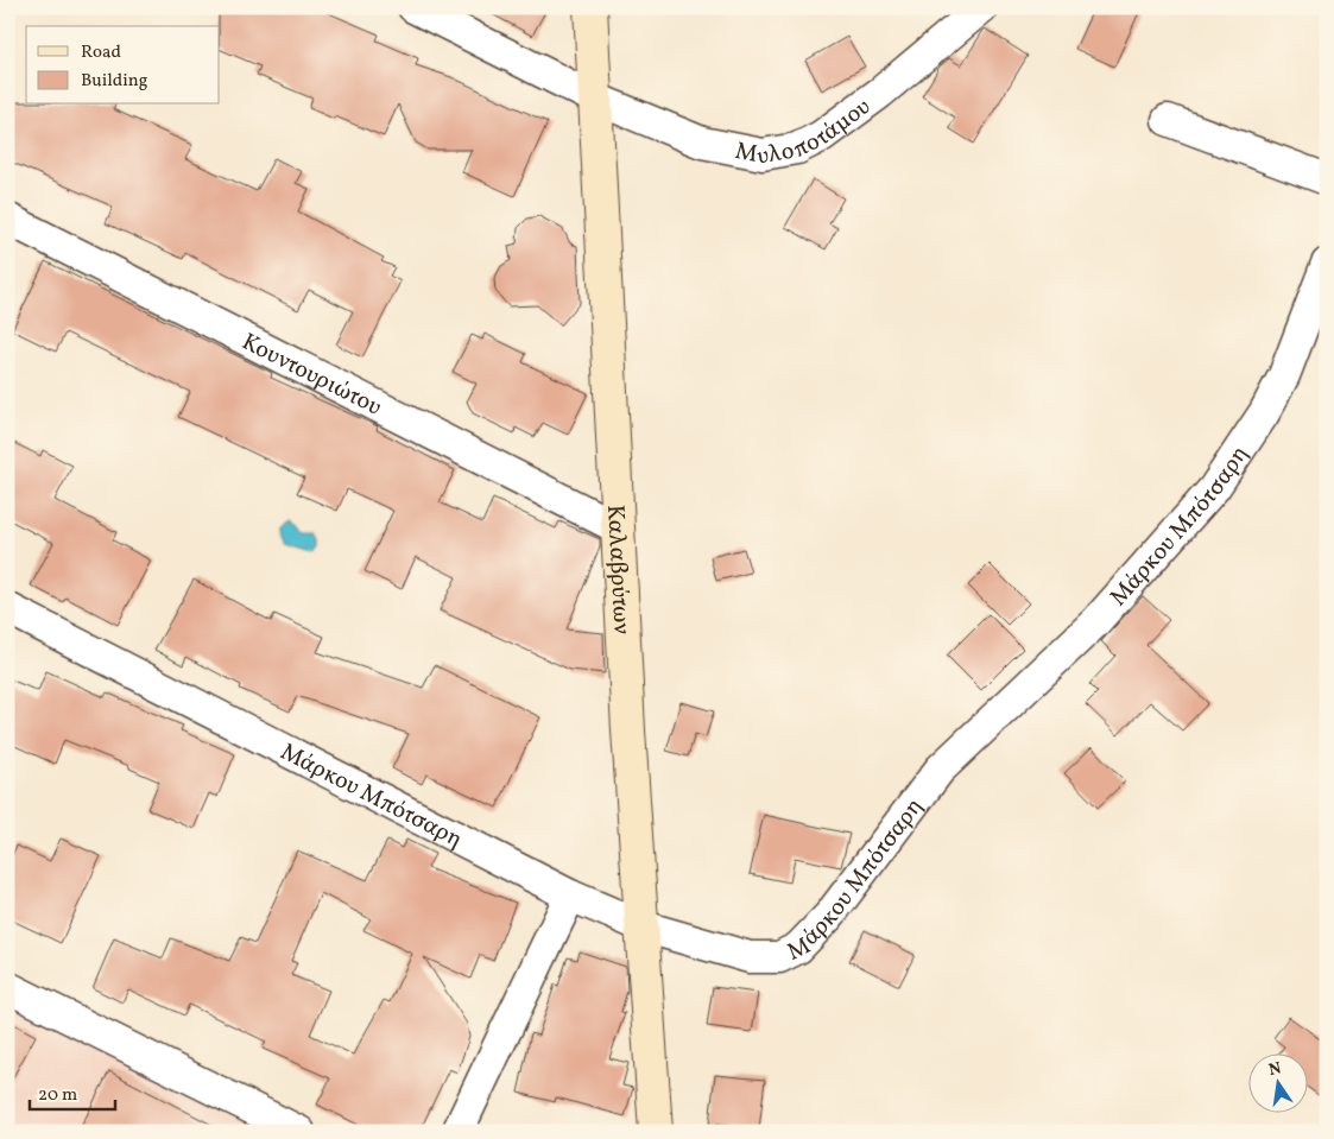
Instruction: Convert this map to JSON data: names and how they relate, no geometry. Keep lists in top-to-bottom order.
{
  "streets": {
    "street": [
      "Μυλοποτάμου",
      "Κουντουριώτου",
      "Μάρκου Μπότσαρη",
      "Καλαβρύτων"
    ]
  },
  "crossings": [
    ["Μυλοποτάμου", "Καλαβρύτων"],
    ["Κουντουριώτου", "Καλαβρύτων"],
    ["Μάρκου Μπότσαρη", "Καλαβρύτων"]
  ],
  "legend": ["Road", "Building"],
  "scale_bar": "20 m",
  "north": "top"
}
